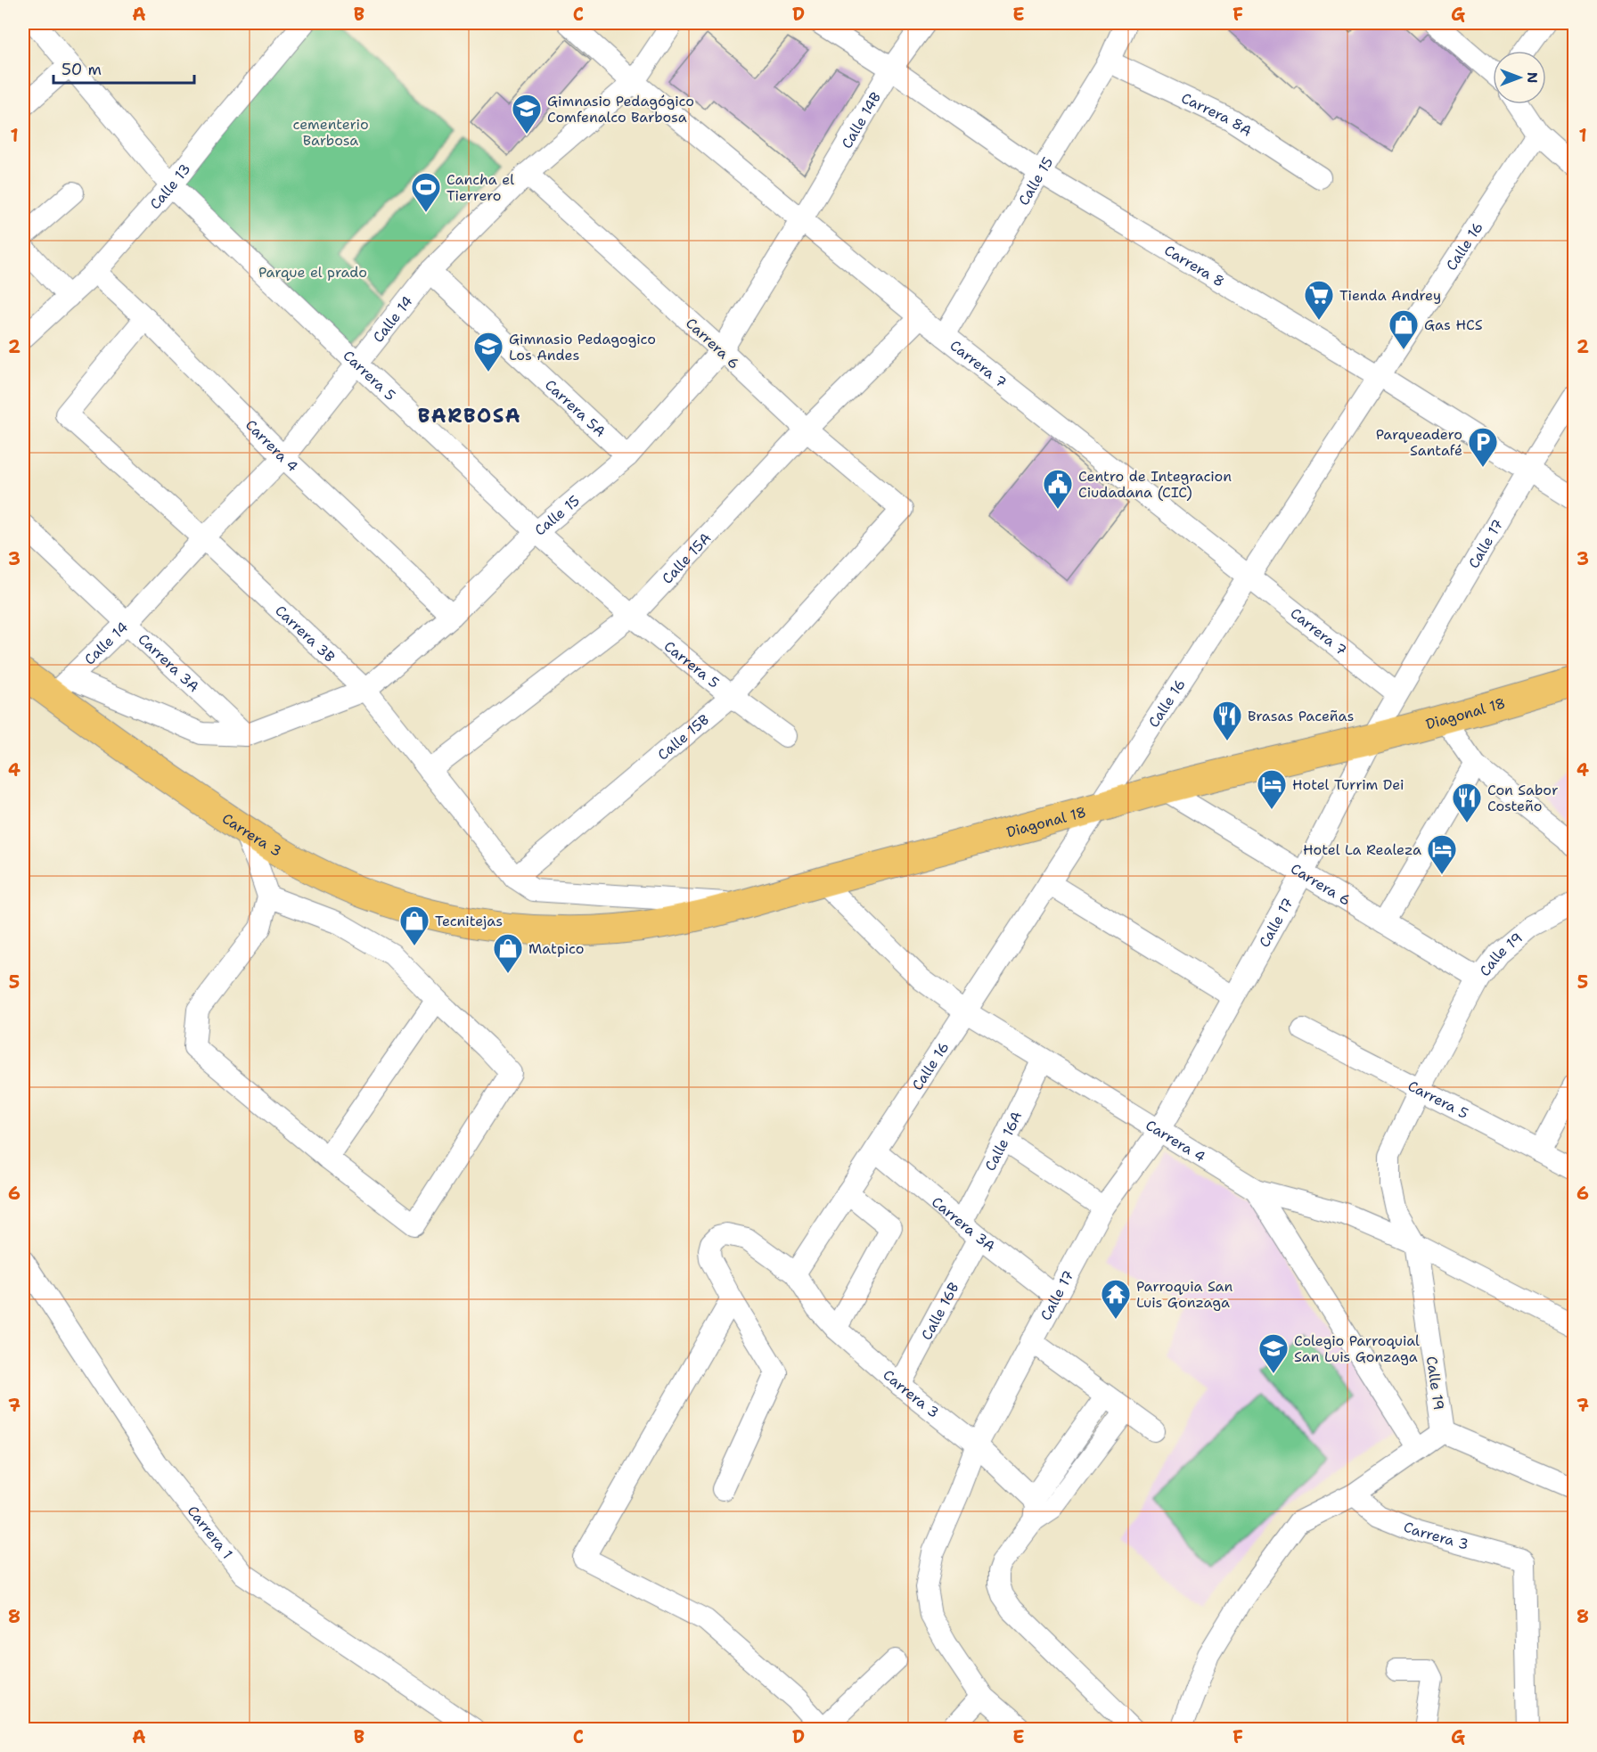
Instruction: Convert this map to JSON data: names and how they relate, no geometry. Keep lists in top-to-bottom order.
{
  "streets": {
    "main road": ["Diagonal 18", "Carrera 3"],
    "street": [
      "Carrera 8A",
      "Calle 14B",
      "Calle 15",
      "Calle 13",
      "Calle 16",
      "Carrera 8",
      "Calle 14",
      "Carrera 6",
      "Carrera 7",
      "Carrera 5",
      "Carrera 5A",
      "Carrera 4",
      "Calle 17",
      "Calle 15A",
      "Carrera 3B",
      "Carrera 3A",
      "Calle 15B",
      "Calle 19",
      "Calle 16A",
      "Calle 16B",
      "Carrera 1"
    ]
  },
  "crossings": [
    ["Carrera 8A", "Calle 15"],
    ["Calle 14B", "Calle 15"],
    ["Calle 14B", "Carrera 8"],
    ["Calle 14B", "Carrera 7"],
    ["Calle 15", "Carrera 8"],
    ["Calle 15", "Carrera 6"],
    ["Calle 15", "Carrera 7"],
    ["Calle 15", "Carrera 5"],
    ["Calle 15", "Carrera 5A"],
    ["Calle 15", "Carrera 4"],
    ["Calle 15", "Carrera 3B"],
    ["Calle 15", "Carrera 3A"],
    ["Calle 13", "Carrera 5"],
    ["Calle 13", "Carrera 4"],
    ["Calle 16", "Carrera 8"],
    ["Calle 16", "Carrera 7"],
    ["Calle 16", "Carrera 4"],
    ["Calle 16", "Carrera 3A"],
    ["Calle 16", "Diagonal 18"],
    ["Calle 16", "Carrera 3"],
    ["Carrera 8", "Calle 17"],
    ["Calle 14", "Carrera 6"],
    ["Calle 14", "Carrera 7"],
    ["Calle 14", "Carrera 5"],
    ["Calle 14", "Carrera 5A"],
    ["Calle 14", "Carrera 4"],
    ["Calle 14", "Carrera 3B"],
    ["Calle 14", "Carrera 3A"],
    ["Calle 14", "Carrera 3"],
    ["Carrera 6", "Calle 17"],
    ["Carrera 6", "Calle 15A"],
    ["Carrera 6", "Diagonal 18"],
    ["Carrera 6", "Calle 15B"],
    ["Carrera 6", "Calle 19"],
    ["Carrera 7", "Calle 17"],
    ["Carrera 7", "Calle 15A"],
    ["Carrera 5", "Calle 15A"],
    ["Carrera 5", "Calle 15B"],
    ["Carrera 5", "Calle 19"],
    ["Carrera 4", "Calle 17"],
    ["Carrera 4", "Carrera 3B"],
    ["Carrera 4", "Diagonal 18"],
    ["Carrera 4", "Calle 19"],
    ["Carrera 4", "Calle 16A"],
    ["Calle 17", "Carrera 3A"],
    ["Calle 17", "Diagonal 18"],
    ["Calle 17", "Carrera 3"],
    ["Calle 15A", "Carrera 3B"],
    ["Carrera 3B", "Calle 15B"],
    ["Carrera 3A", "Calle 16A"],
    ["Carrera 3A", "Calle 16B"],
    ["Diagonal 18", "Carrera 3"],
    ["Carrera 3", "Calle 19"],
    ["Carrera 3", "Calle 16B"]
  ],
  "districts": ["BARBOSA"],
  "parks": ["cementerio Barbosa", "Parque el prado"],
  "places": {
    "school or university": ["Gimnasio Pedagógico Comfenalco Barbosa", "Gimnasio Pedagogico Los Andes", "Colegio Parroquial San Luis Gonzaga"],
    "sports": ["Cancha el Tierrero"],
    "supermarket": ["Tienda Andrey"],
    "shop": ["Gas HCS", "Tecnitejas", "Matpico"],
    "parking": ["Parqueadero Santafé"],
    "public building": ["Centro de Integracion Ciudadana (CIC)"],
    "restaurant": ["Brasas Paceñas", "Con Sabor Costeño"],
    "hotel": ["Hotel Turrim Dei", "Hotel La Realeza"],
    "temple": ["Parroquia San Luis Gonzaga"]
  },
  "scale_bar": "50 m",
  "north": "right",
  "grid": {
    "columns": [
      "A",
      "B",
      "C",
      "D",
      "E",
      "F",
      "G"
    ],
    "rows": [
      "1",
      "2",
      "3",
      "4",
      "5",
      "6",
      "7",
      "8"
    ]
  }
}
